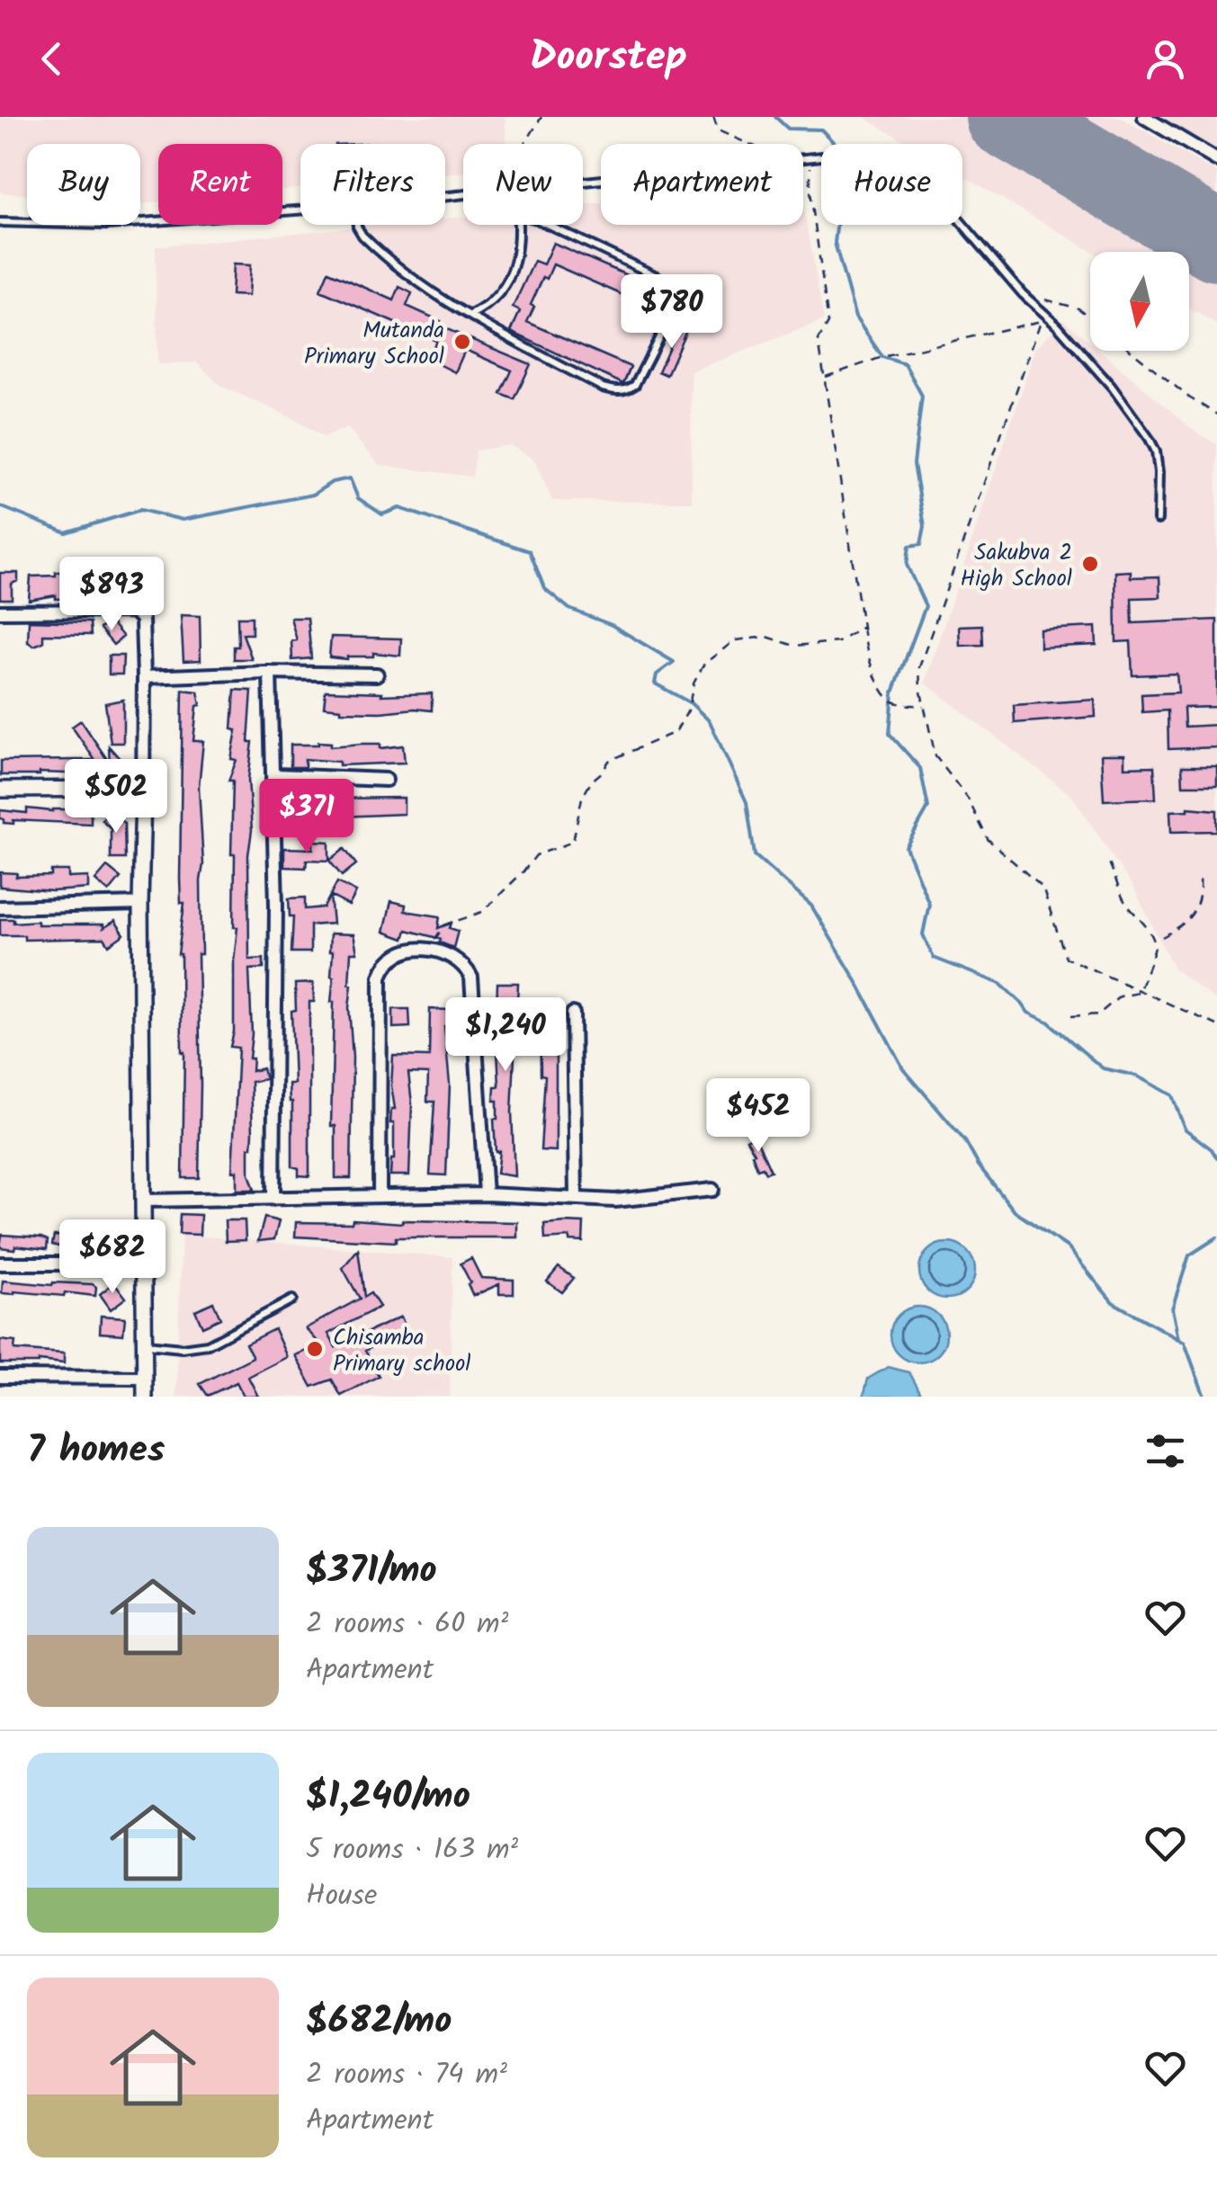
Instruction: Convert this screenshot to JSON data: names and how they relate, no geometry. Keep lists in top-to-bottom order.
{
  "places": ["Mutanda Primary School", "Sakubva 2 High School", "Chisamba Primary school"],
  "north": "bottom",
  "page": {
    "header": "Doorstep",
    "chip": [
      "Buy",
      "Rent",
      "Filters",
      "New",
      "Apartment",
      "House"
    ],
    "price": [
      "$780",
      "$893",
      "$502",
      "$371",
      "$1,240",
      "$452",
      "$682"
    ],
    "heading": "7 homes",
    "list": [
      {
        "name": "$371/mo",
        "note": "2 rooms · 60 m² · Apartment"
      },
      {
        "name": "$1,240/mo",
        "note": "5 rooms · 163 m² · House"
      },
      {
        "name": "$682/mo",
        "note": "2 rooms · 74 m² · Apartment"
      }
    ]
  }
}
